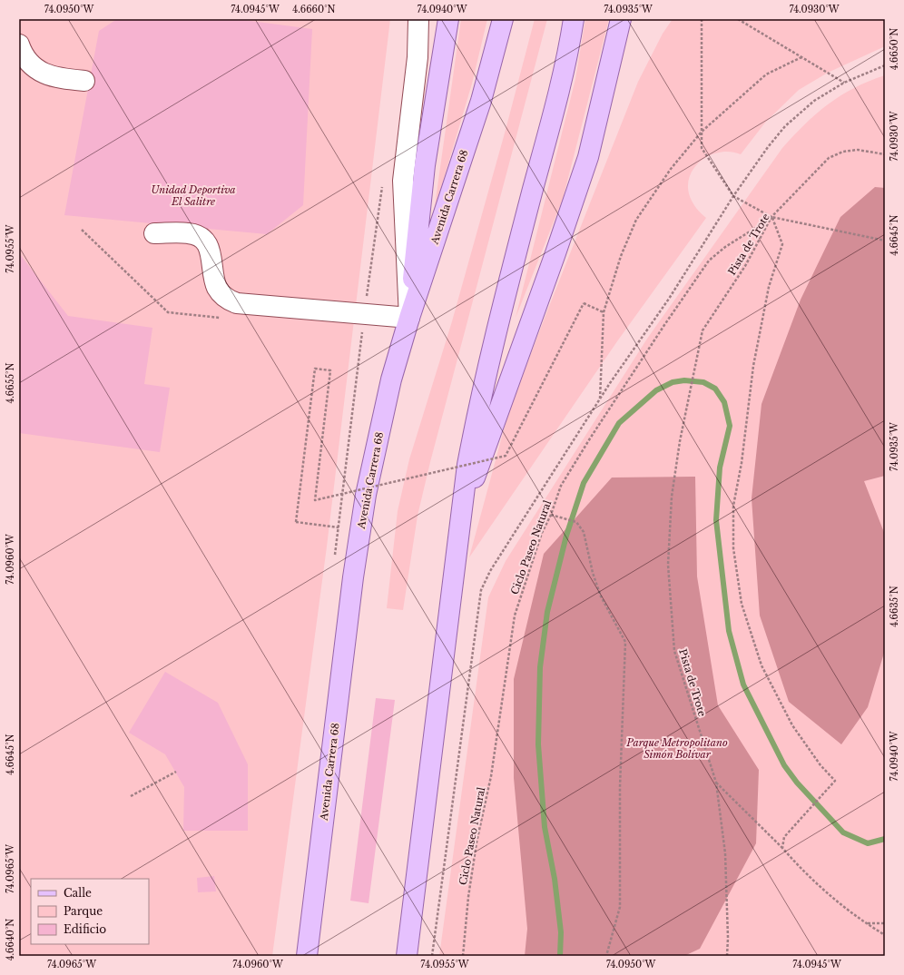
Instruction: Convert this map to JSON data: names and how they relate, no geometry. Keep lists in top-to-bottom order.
{
  "streets": {
    "main road": ["Avenida Carrera 68"],
    "path": ["Pista de Trote", "Ciclo Paseo Natural"]
  },
  "crossings": [
    ["Pista de Trote", "Ciclo Paseo Natural"]
  ],
  "parks": ["Unidad Deportiva El Salitre", "Parque Metropolitano Simón Bolívar"],
  "legend": ["Calle", "Parque", "Edificio"],
  "coordinates": [
    "74.0950°W",
    "74.0945°W",
    "4.6660°N",
    "74.0940°W",
    "74.0935°W",
    "74.0930°W",
    "4.6650°N",
    "4.6645°N",
    "74.0955°W",
    "4.6655°N",
    "74.0960°W",
    "4.6635°N",
    "74.0965°W",
    "4.6640°N"
  ]
}
